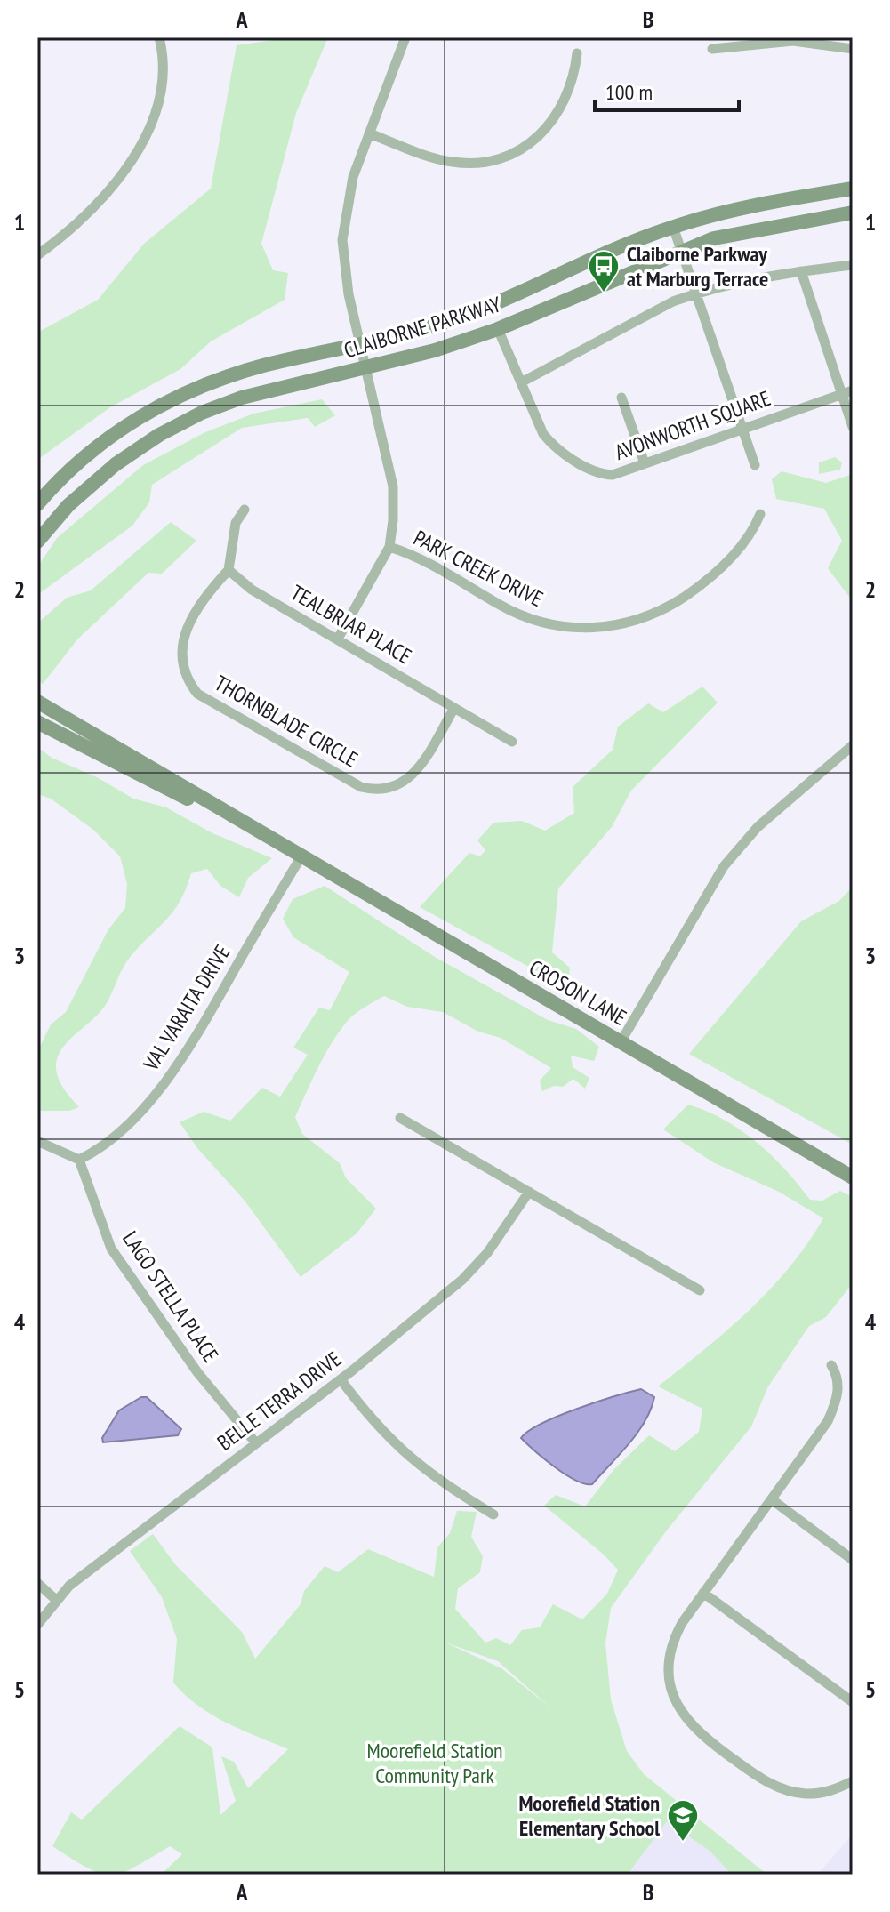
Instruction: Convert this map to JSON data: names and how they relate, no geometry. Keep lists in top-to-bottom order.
{
  "streets": {
    "main road": ["CLAIBORNE PARKWAY", "CROSON LANE"],
    "street": [
      "AVONWORTH SQUARE",
      "PARK CREEK DRIVE",
      "TEALBRIAR PLACE",
      "THORNBLADE CIRCLE",
      "VAL VARAITA DRIVE",
      "LAGO STELLA PLACE",
      "BELLE TERRA DRIVE"
    ]
  },
  "crossings": [
    ["CLAIBORNE PARKWAY", "AVONWORTH SQUARE"],
    ["TEALBRIAR PLACE", "THORNBLADE CIRCLE"],
    ["CROSON LANE", "VAL VARAITA DRIVE"],
    ["VAL VARAITA DRIVE", "LAGO STELLA PLACE"],
    ["LAGO STELLA PLACE", "BELLE TERRA DRIVE"]
  ],
  "parks": ["Moorefield Station Community Park"],
  "places": {
    "bus stop": ["Claiborne Parkway at Marburg Terrace"],
    "school or university": ["Moorefield Station Elementary School"]
  },
  "scale_bar": "100 m",
  "grid": {
    "columns": ["A", "B"],
    "rows": [
      "1",
      "2",
      "3",
      "4",
      "5"
    ]
  }
}
